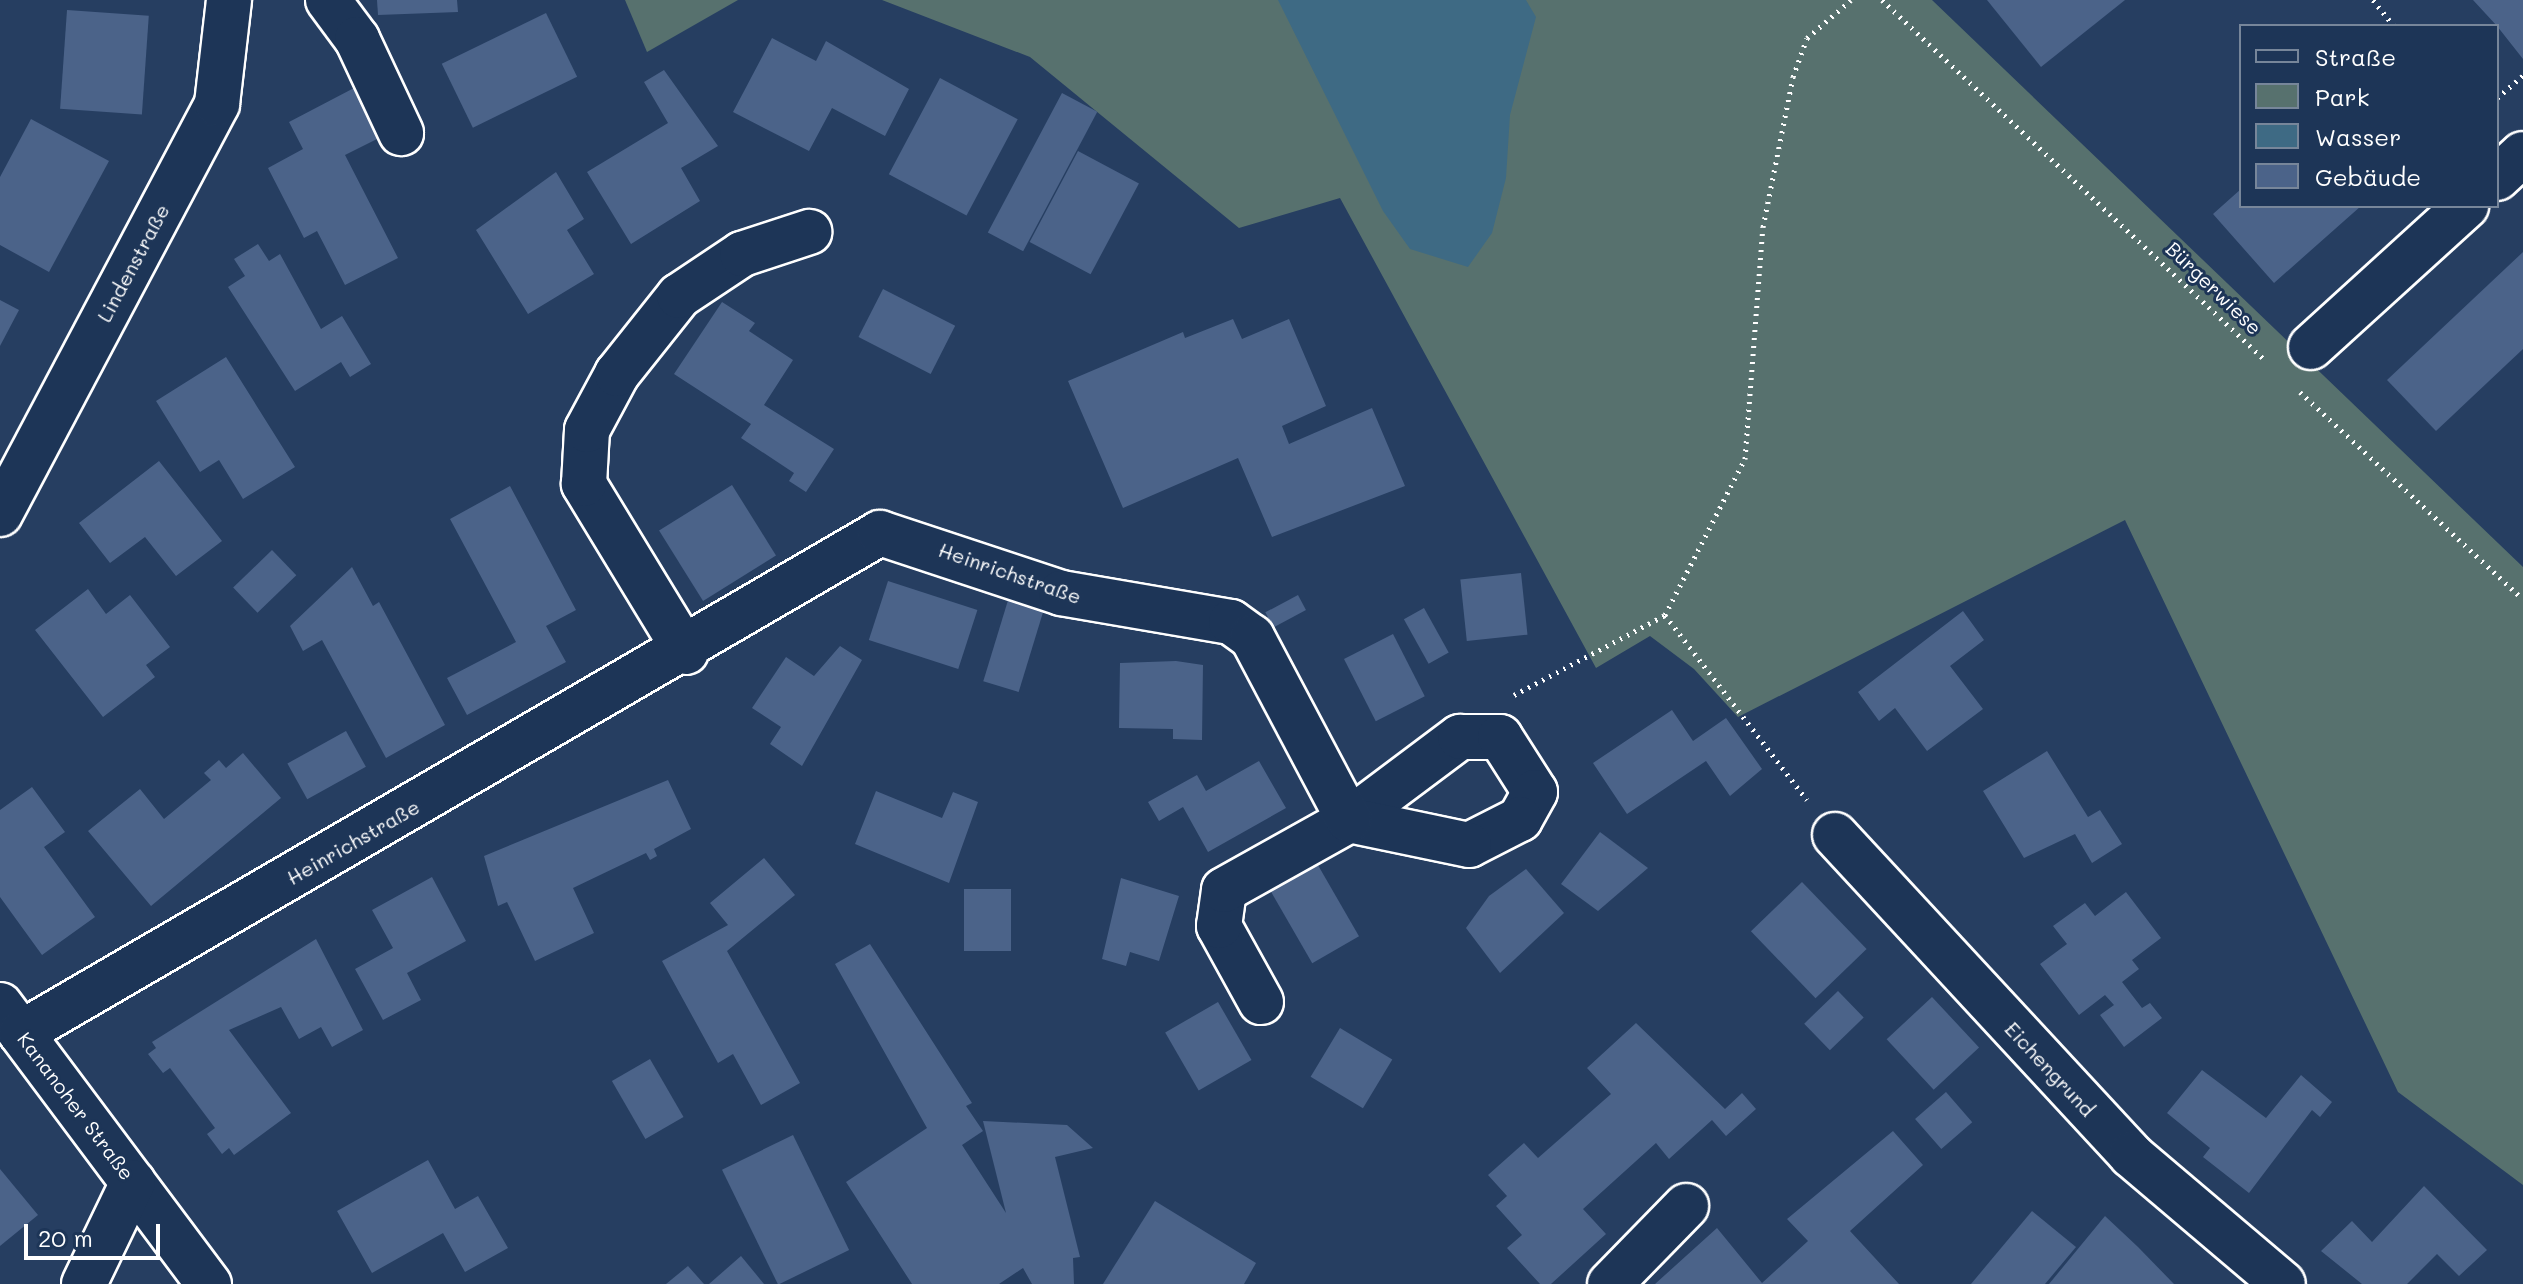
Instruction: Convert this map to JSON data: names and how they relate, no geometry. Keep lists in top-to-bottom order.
{
  "streets": {
    "street": [
      "Lindenstraße",
      "Heinrichstraße",
      "Eichengrund",
      "Kananoher Straße"
    ],
    "path": ["Bürgerwiese"]
  },
  "crossings": [
    ["Heinrichstraße", "Kananoher Straße"]
  ],
  "legend": [
    "Straße",
    "Park",
    "Wasser",
    "Gebäude"
  ],
  "scale_bar": "20 m"
}
